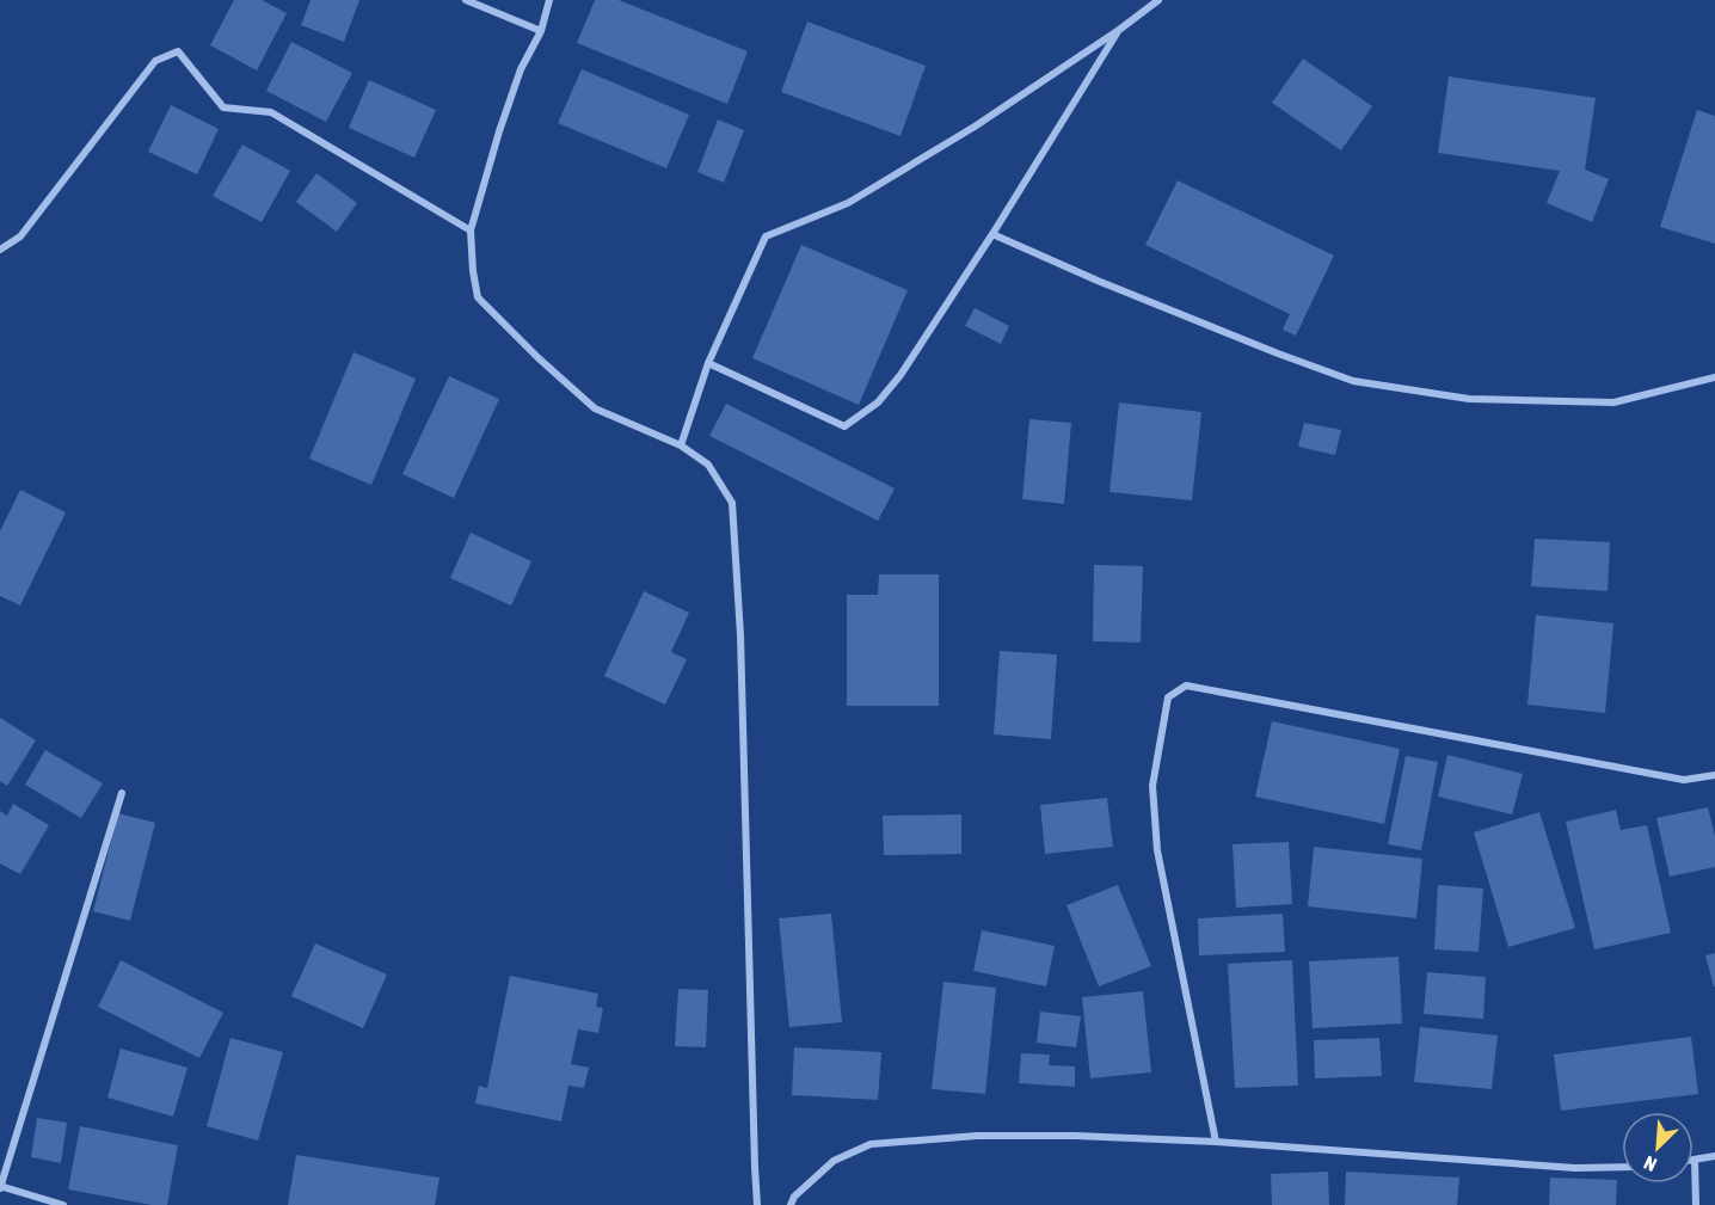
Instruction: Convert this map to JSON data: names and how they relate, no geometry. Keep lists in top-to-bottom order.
{
  "north": "bottom left"
}
